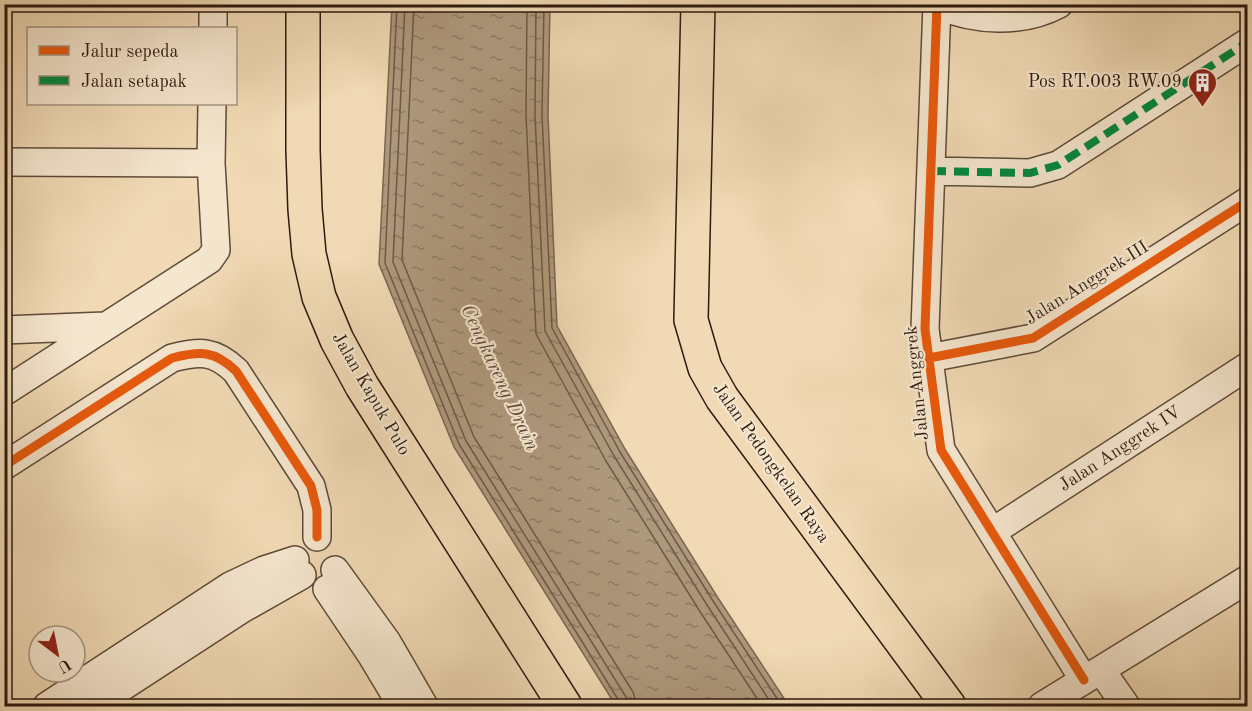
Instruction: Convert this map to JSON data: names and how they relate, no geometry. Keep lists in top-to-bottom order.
{
  "streets": {
    "main road": ["Jalan Kapuk Pulo", "Jalan Pedongkelan Raya"],
    "street": ["Jalan Anggrek III", "Jalan Anggrek", "Jalan Anggrek IV"]
  },
  "crossings": [
    ["Jalan Anggrek III", "Jalan Anggrek"],
    ["Jalan Anggrek", "Jalan Anggrek IV"]
  ],
  "water": ["Cengkareng Drain"],
  "places": {
    "building": ["Pos RT.003 RW.09"]
  },
  "legend": ["Jalur sepeda", "Jalan setapak"],
  "north": "bottom right"
}
